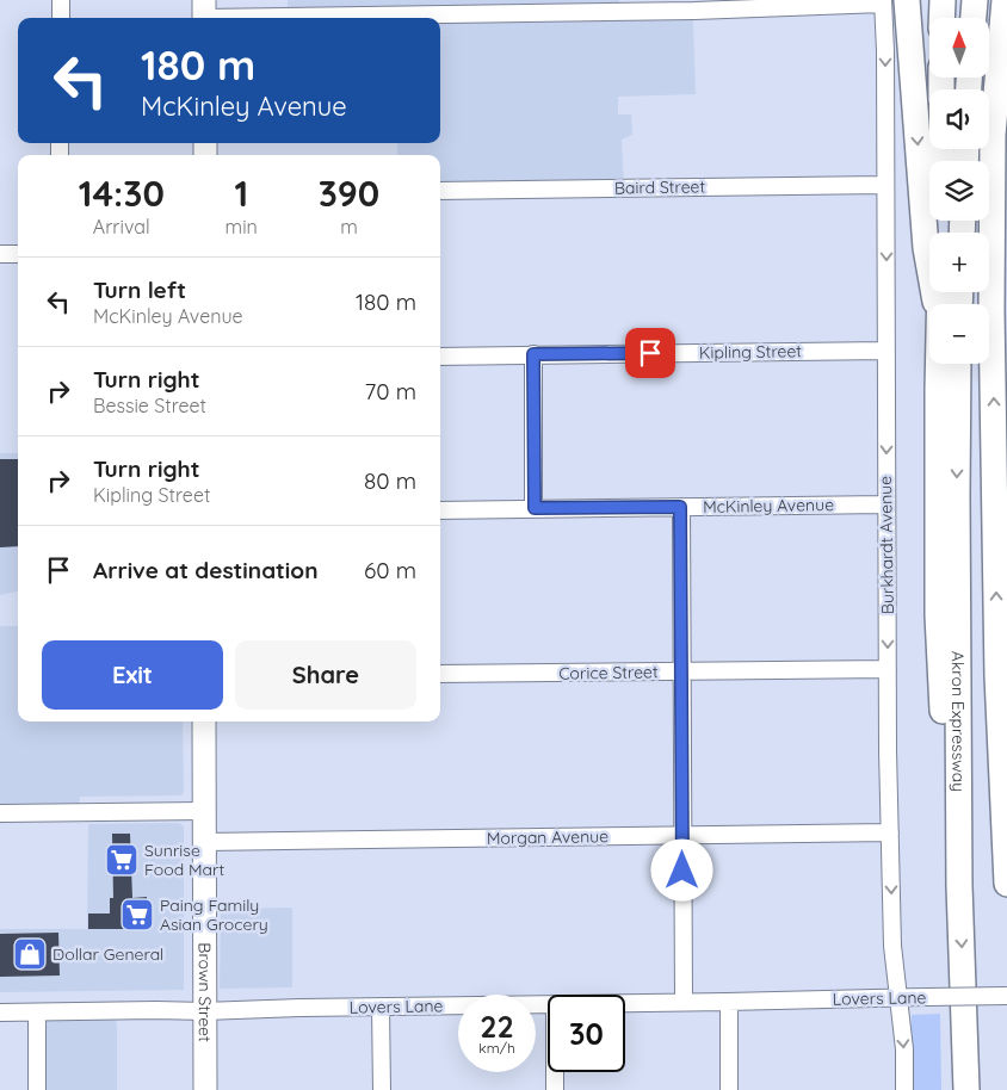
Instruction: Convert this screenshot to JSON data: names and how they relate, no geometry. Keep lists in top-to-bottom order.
{
  "streets": {
    "highway": ["Akron Expressway"],
    "main road": ["Brown Street"],
    "street": [
      "Baird Street",
      "Kipling Street",
      "McKinley Avenue",
      "Burkhardt Avenue",
      "Corice Street",
      "Morgan Avenue",
      "Lovers Lane"
    ]
  },
  "crossings": [
    ["Baird Street", "Burkhardt Avenue"],
    ["Kipling Street", "Burkhardt Avenue"],
    ["McKinley Avenue", "Burkhardt Avenue"],
    ["Burkhardt Avenue", "Corice Street"],
    ["Burkhardt Avenue", "Morgan Avenue"],
    ["Burkhardt Avenue", "Lovers Lane"],
    ["Morgan Avenue", "Brown Street"],
    ["Brown Street", "Lovers Lane"]
  ],
  "one_way": ["Burkhardt Avenue"],
  "places": {
    "supermarket": ["Sunrise Food Mart", "Paing Family Asian Grocery"],
    "shop": ["Dollar General"]
  },
  "north": "top",
  "page": {
    "map_buttons": ["+", "−"],
    "turn": ["180 m", "McKinley Avenue"],
    "eta": [
      "14:30",
      "Arrival",
      "1",
      "min",
      "390",
      "m"
    ],
    "list": [
      {
        "name": "Turn left",
        "note": "McKinley Avenue",
        "value": "180 m"
      },
      {
        "name": "Turn right",
        "note": "Bessie Street",
        "value": "70 m"
      },
      {
        "name": "Turn right",
        "note": "Kipling Street",
        "value": "80 m"
      },
      {
        "name": "Arrive at destination",
        "value": "60 m"
      }
    ],
    "buttons": ["Exit", "Share"],
    "speed": "22 km/h",
    "limit": "30"
  }
}
